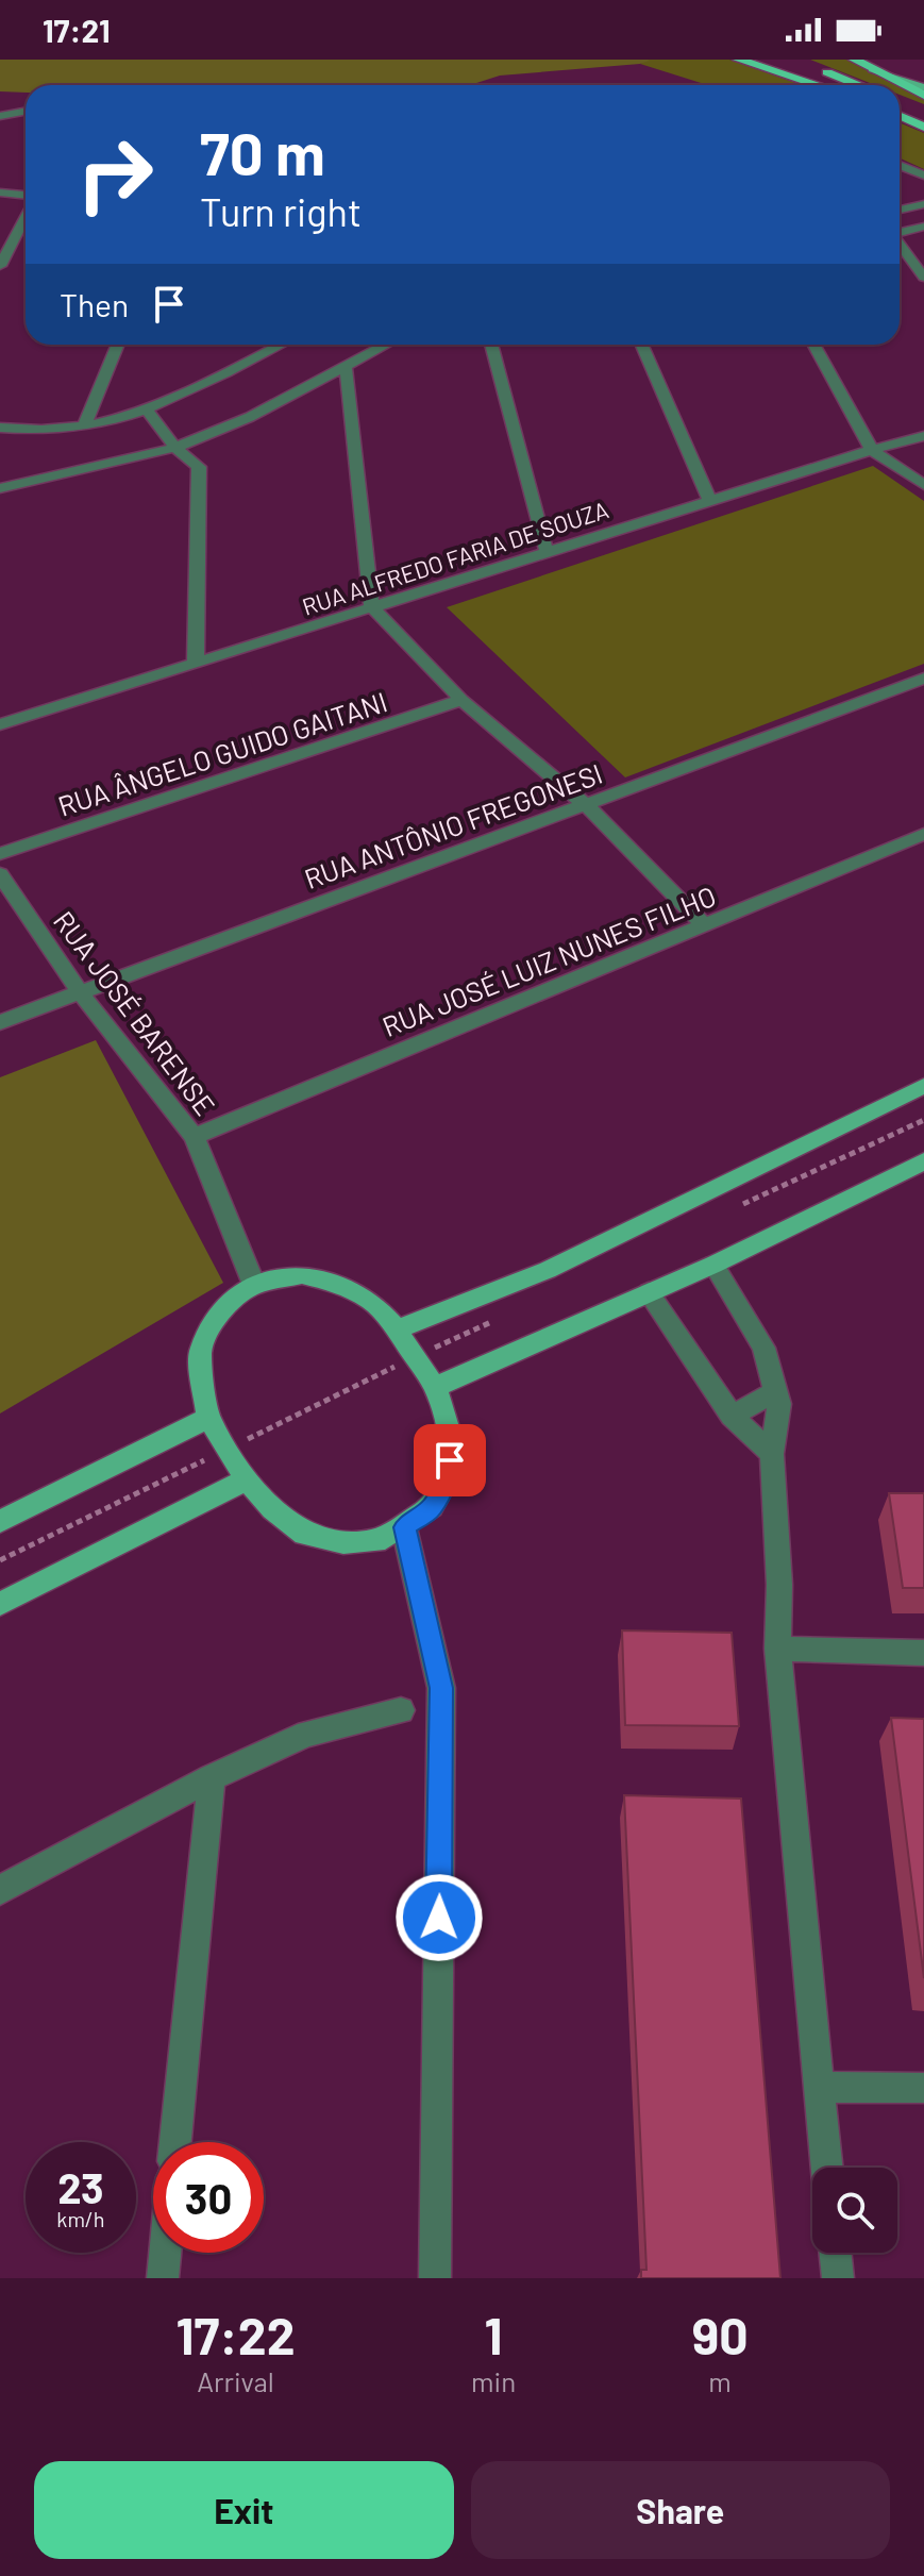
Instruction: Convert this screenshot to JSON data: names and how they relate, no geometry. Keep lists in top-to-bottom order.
{
  "streets": {
    "street": [
      "RUA ALFREDO FARIA DE SOUZA",
      "RUA ÂNGELO GUIDO GAITANI",
      "RUA ANTÔNIO FREGONESI",
      "RUA JOSÉ LUIZ NUNES FILHO",
      "RUA JOSÉ BARENSE"
    ]
  },
  "crossings": [
    ["RUA ANTÔNIO FREGONESI", "RUA JOSÉ BARENSE"],
    ["RUA JOSÉ LUIZ NUNES FILHO", "RUA JOSÉ BARENSE"]
  ],
  "page": {
    "status": "17:21",
    "turn": ["70 m", "Turn right"],
    "then": "Then",
    "speed": "23 km/h",
    "limit": "30",
    "eta": [
      "17:22",
      "Arrival",
      "1",
      "min",
      "90",
      "m"
    ],
    "buttons": ["Exit", "Share"]
  }
}
